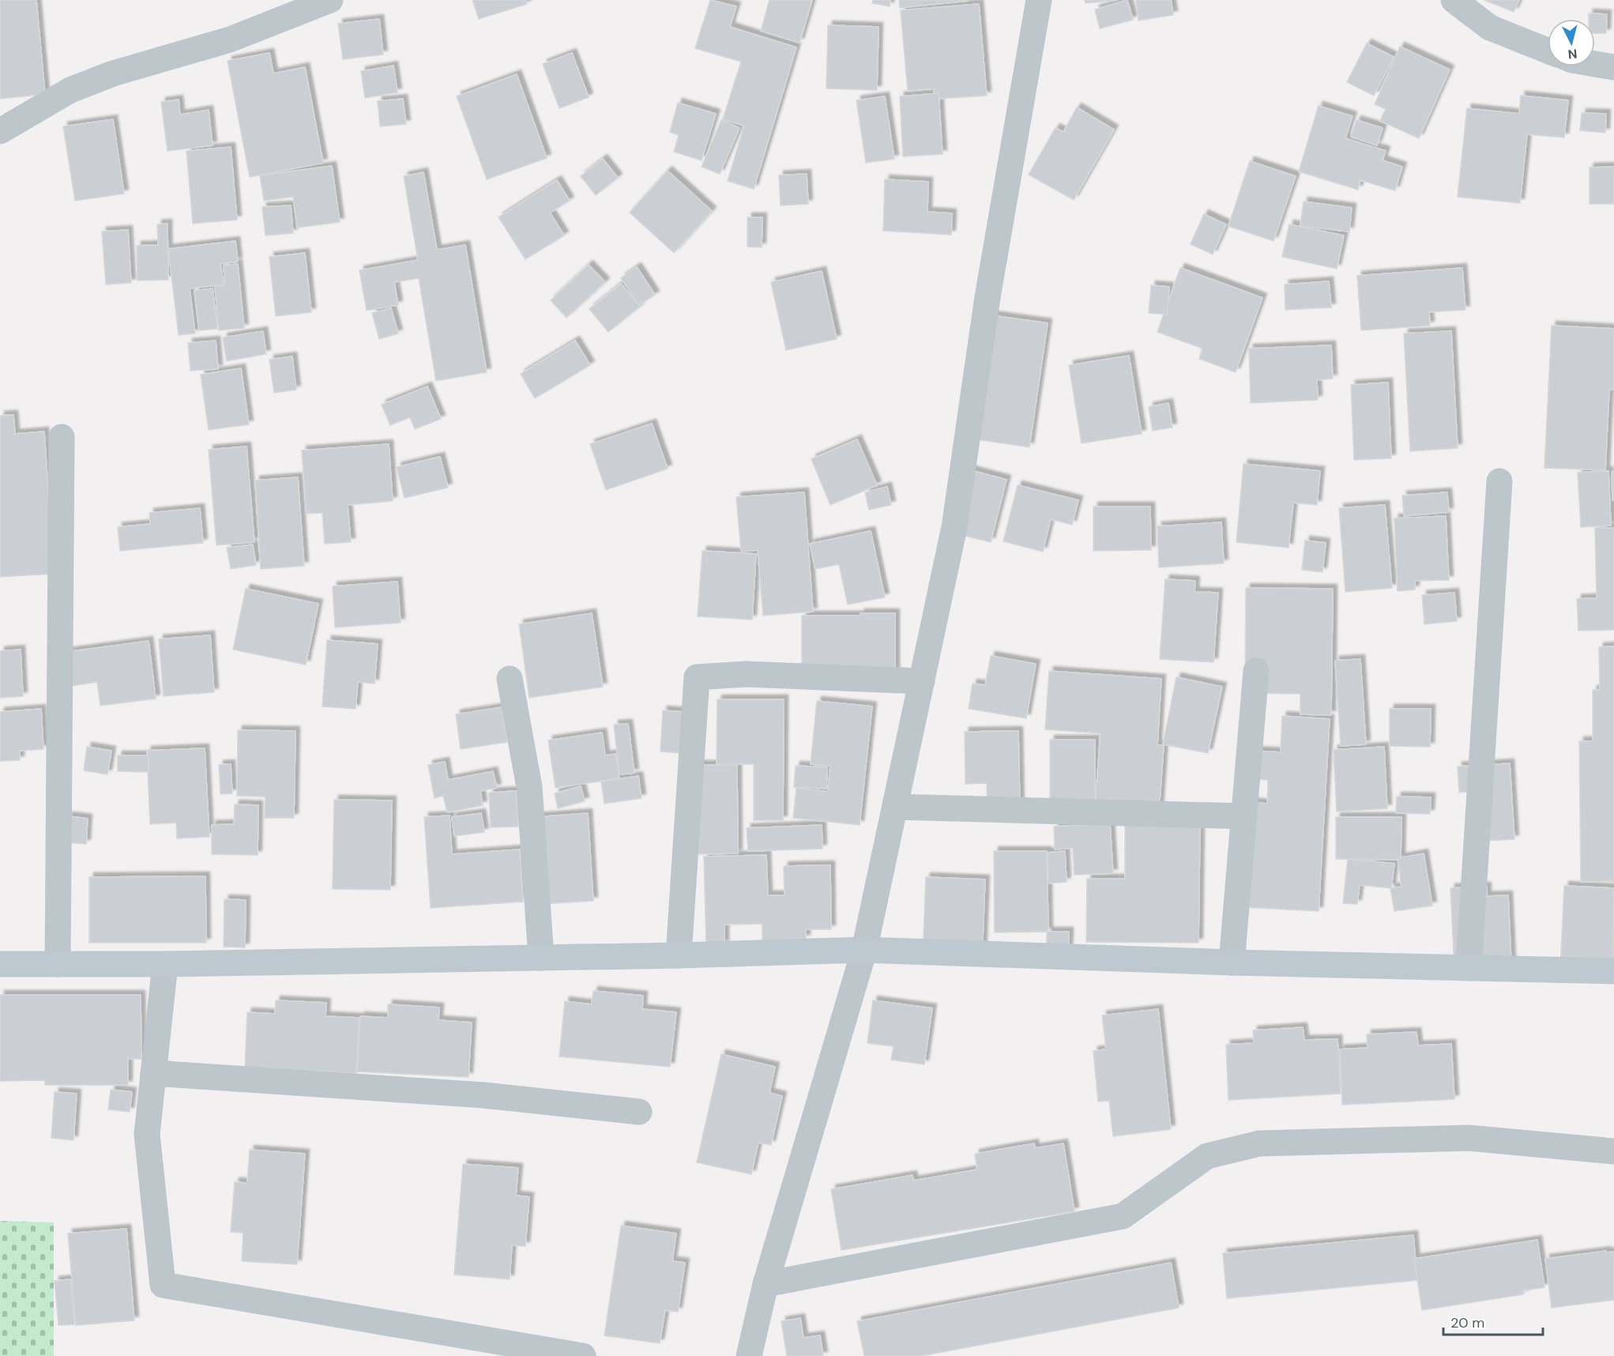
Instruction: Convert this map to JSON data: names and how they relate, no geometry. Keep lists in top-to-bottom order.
{
  "scale_bar": "20 m",
  "north": "bottom"
}
